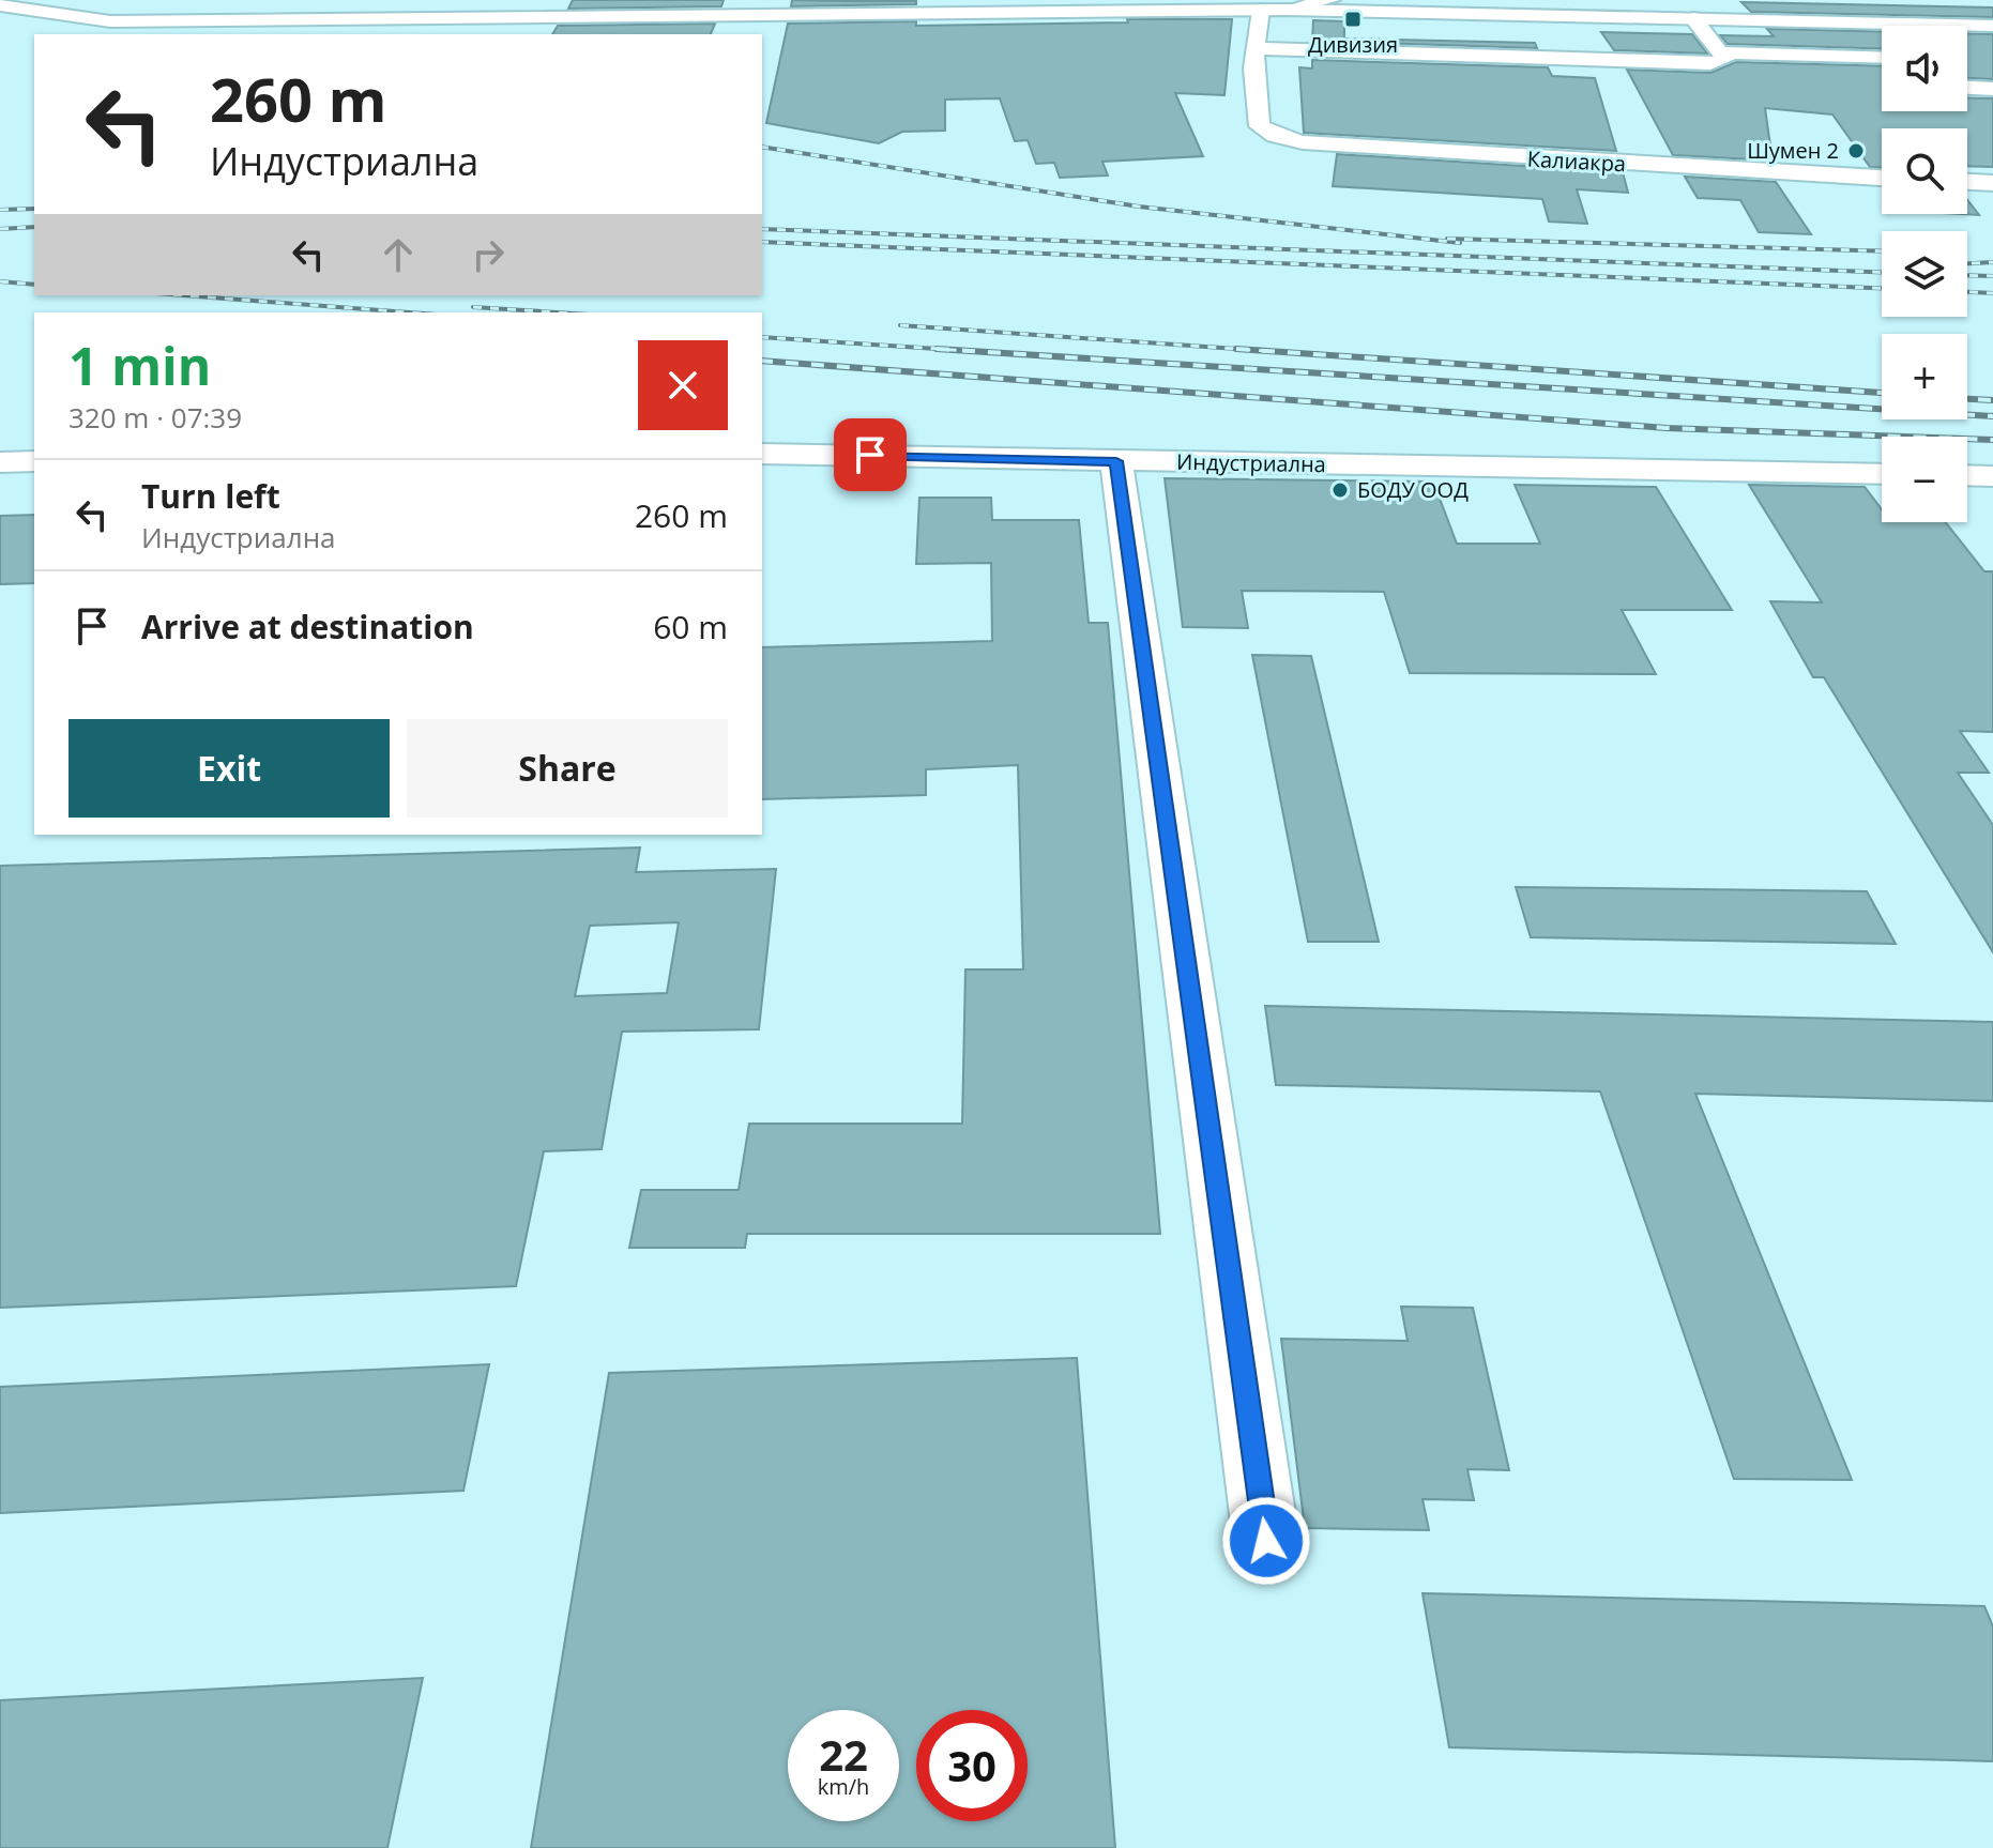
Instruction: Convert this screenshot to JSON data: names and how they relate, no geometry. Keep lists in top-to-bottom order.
{
  "streets": {
    "street": ["Калиакра", "Индустриална"]
  },
  "places": {
    "transit": ["Дивизия"],
    "other": ["Шумен 2", "БОДУ ООД"]
  },
  "page": {
    "map_buttons": ["+", "−"],
    "turn": ["260 m", "Индустриална"],
    "heading": ["1 min", "320 m · 07:39"],
    "list": [
      {
        "name": "Turn left",
        "note": "Индустриална",
        "value": "260 m"
      },
      {
        "name": "Arrive at destination",
        "value": "60 m"
      }
    ],
    "buttons": ["Exit", "Share"],
    "speed": "22 km/h",
    "limit": "30"
  }
}
